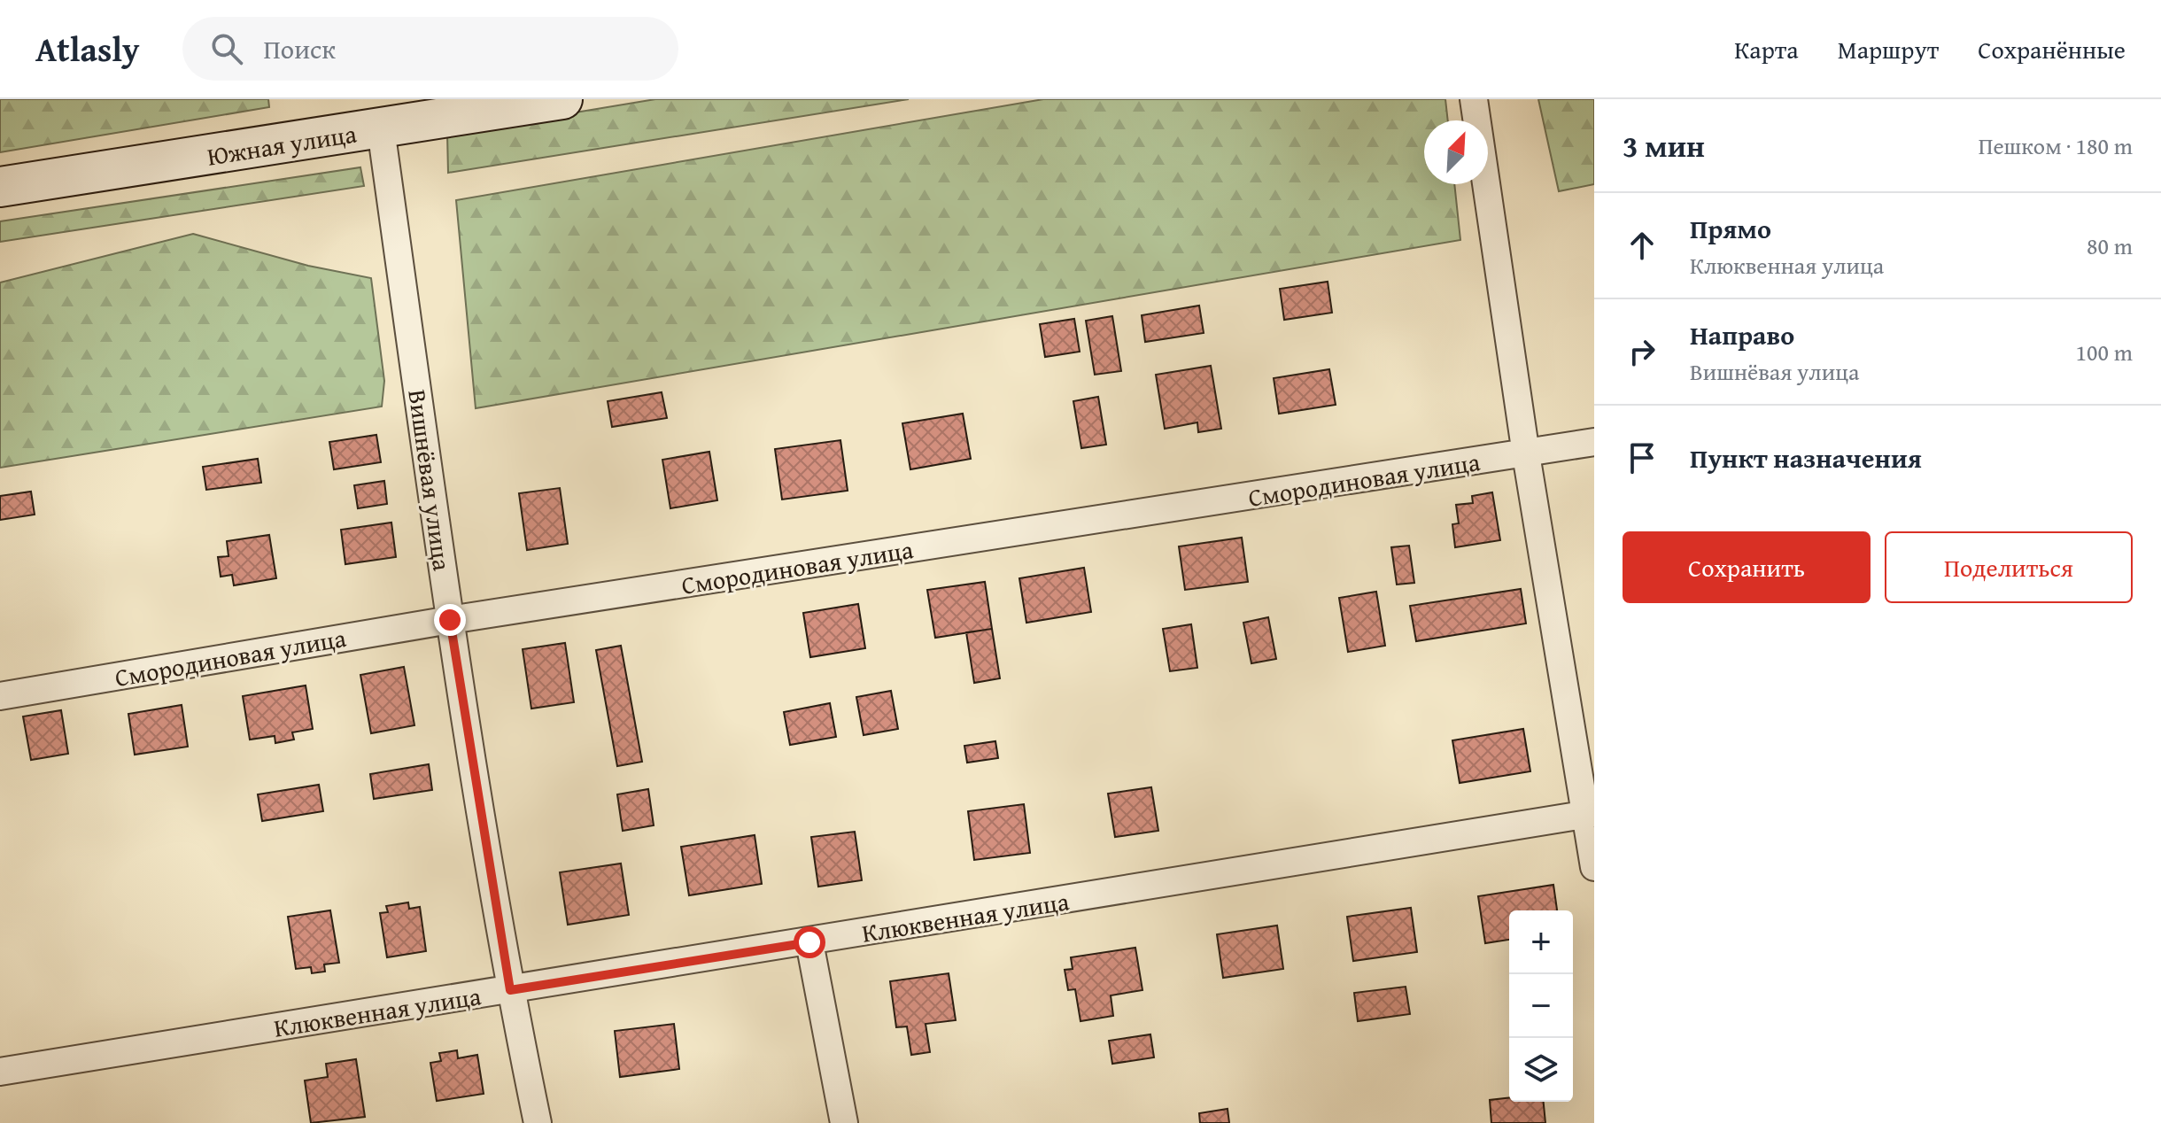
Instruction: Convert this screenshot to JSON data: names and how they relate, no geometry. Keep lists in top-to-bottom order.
{
  "streets": {
    "street": [
      "Южная улица",
      "Смородиновая улица",
      "Вишнёвая улица",
      "Клюквенная улица"
    ]
  },
  "crossings": [
    ["Южная улица", "Вишнёвая улица"],
    ["Смородиновая улица", "Вишнёвая улица"],
    ["Вишнёвая улица", "Клюквенная улица"]
  ],
  "north": "top right",
  "page": {
    "header": "Atlasly",
    "search": "Поиск",
    "nav": ["Карта", "Маршрут", "Сохранённые"],
    "heading": ["3 мин", "Пешком · 180 m"],
    "list": [
      ["Прямо", "Клюквенная улица", "80 m"],
      ["Направо", "Вишнёвая улица", "100 m"],
      "Пункт назначения"
    ],
    "buttons": ["Сохранить", "Поделиться"],
    "map_buttons": ["+", "−"]
  }
}
